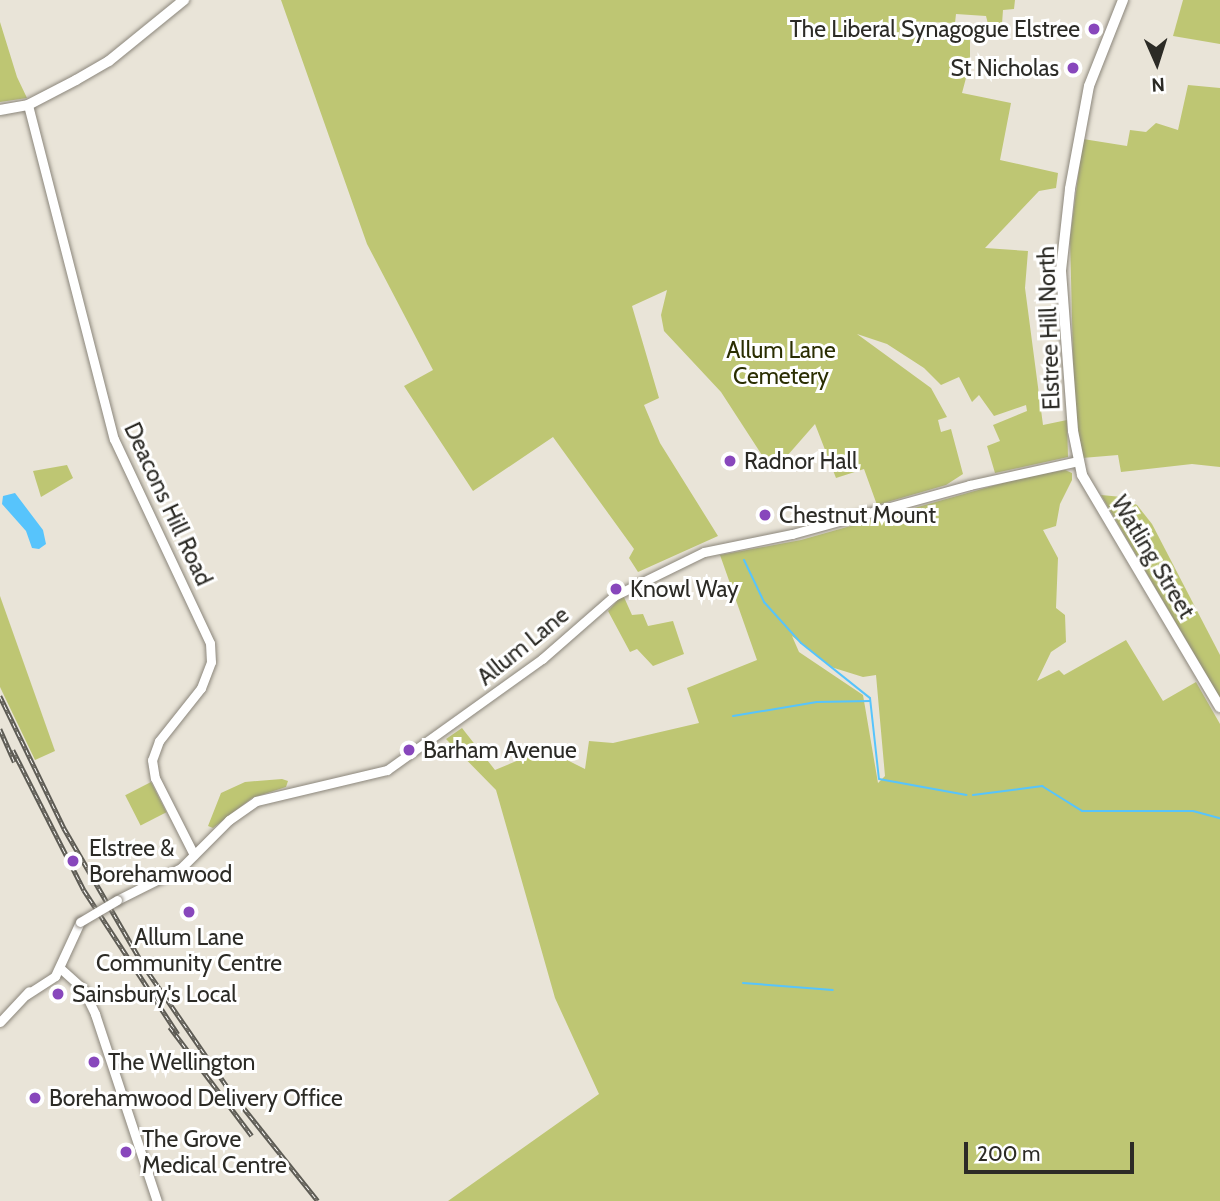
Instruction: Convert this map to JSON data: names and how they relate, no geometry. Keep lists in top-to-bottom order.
{
  "streets": {
    "main road": [
      "Elstree Hill North",
      "Deacons Hill Road",
      "Watling Street",
      "Allum Lane"
    ]
  },
  "crossings": [
    ["Elstree Hill North", "Watling Street"],
    ["Elstree Hill North", "Allum Lane"],
    ["Deacons Hill Road", "Allum Lane"],
    ["Watling Street", "Allum Lane"]
  ],
  "parks": ["Allum Lane Cemetery"],
  "places": [
    "The Liberal Synagogue Elstree",
    "St Nicholas",
    "Radnor Hall",
    "Chestnut Mount",
    "Knowl Way",
    "Barham Avenue",
    "Elstree & Borehamwood",
    "Allum Lane Community Centre",
    "Sainsbury's Local",
    "The Wellington",
    "Borehamwood Delivery Office",
    "The Grove Medical Centre"
  ],
  "scale_bar": "200 m",
  "north": "bottom"
}
